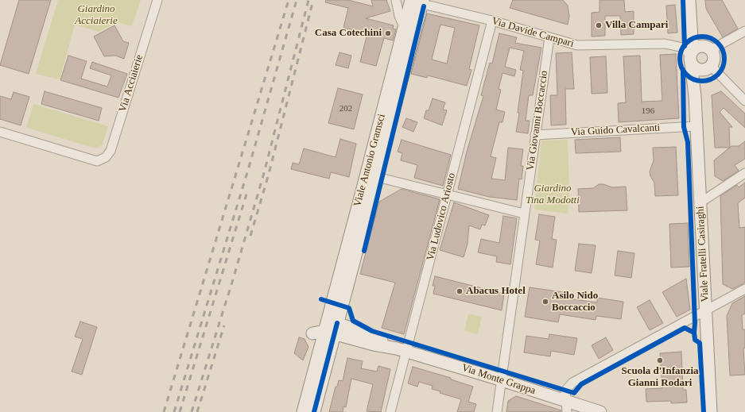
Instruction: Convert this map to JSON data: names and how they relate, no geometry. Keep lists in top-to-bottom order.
{
  "streets": {
    "main road": ["Viale Antonio Gramsci", "Viale Fratelli Casiraghi", "Via Monte Grappa"],
    "street": [
      "Via Davide Campari",
      "Via Acciaierie",
      "Via Giovanni Boccaccio",
      "Via Guido Cavalcanti",
      "Via Ludovico Ariosto"
    ]
  },
  "crossings": [
    ["Via Davide Campari", "Via Giovanni Boccaccio"],
    ["Via Davide Campari", "Viale Antonio Gramsci"],
    ["Via Davide Campari", "Via Ludovico Ariosto"],
    ["Via Davide Campari", "Viale Fratelli Casiraghi"],
    ["Via Giovanni Boccaccio", "Via Guido Cavalcanti"],
    ["Via Giovanni Boccaccio", "Via Monte Grappa"],
    ["Via Guido Cavalcanti", "Viale Fratelli Casiraghi"],
    ["Viale Antonio Gramsci", "Via Monte Grappa"],
    ["Via Ludovico Ariosto", "Via Monte Grappa"]
  ],
  "parks": ["Giardino Acciaierie", "Giardino Tina Modotti"],
  "places": [
    "Villa Campari",
    "Casa Cotechini",
    "Abacus Hotel",
    "Asilo Nido Boccaccio",
    "Scuola d'Infanzia Gianni Rodari"
  ],
  "house_numbers": ["202", "196"]
}
